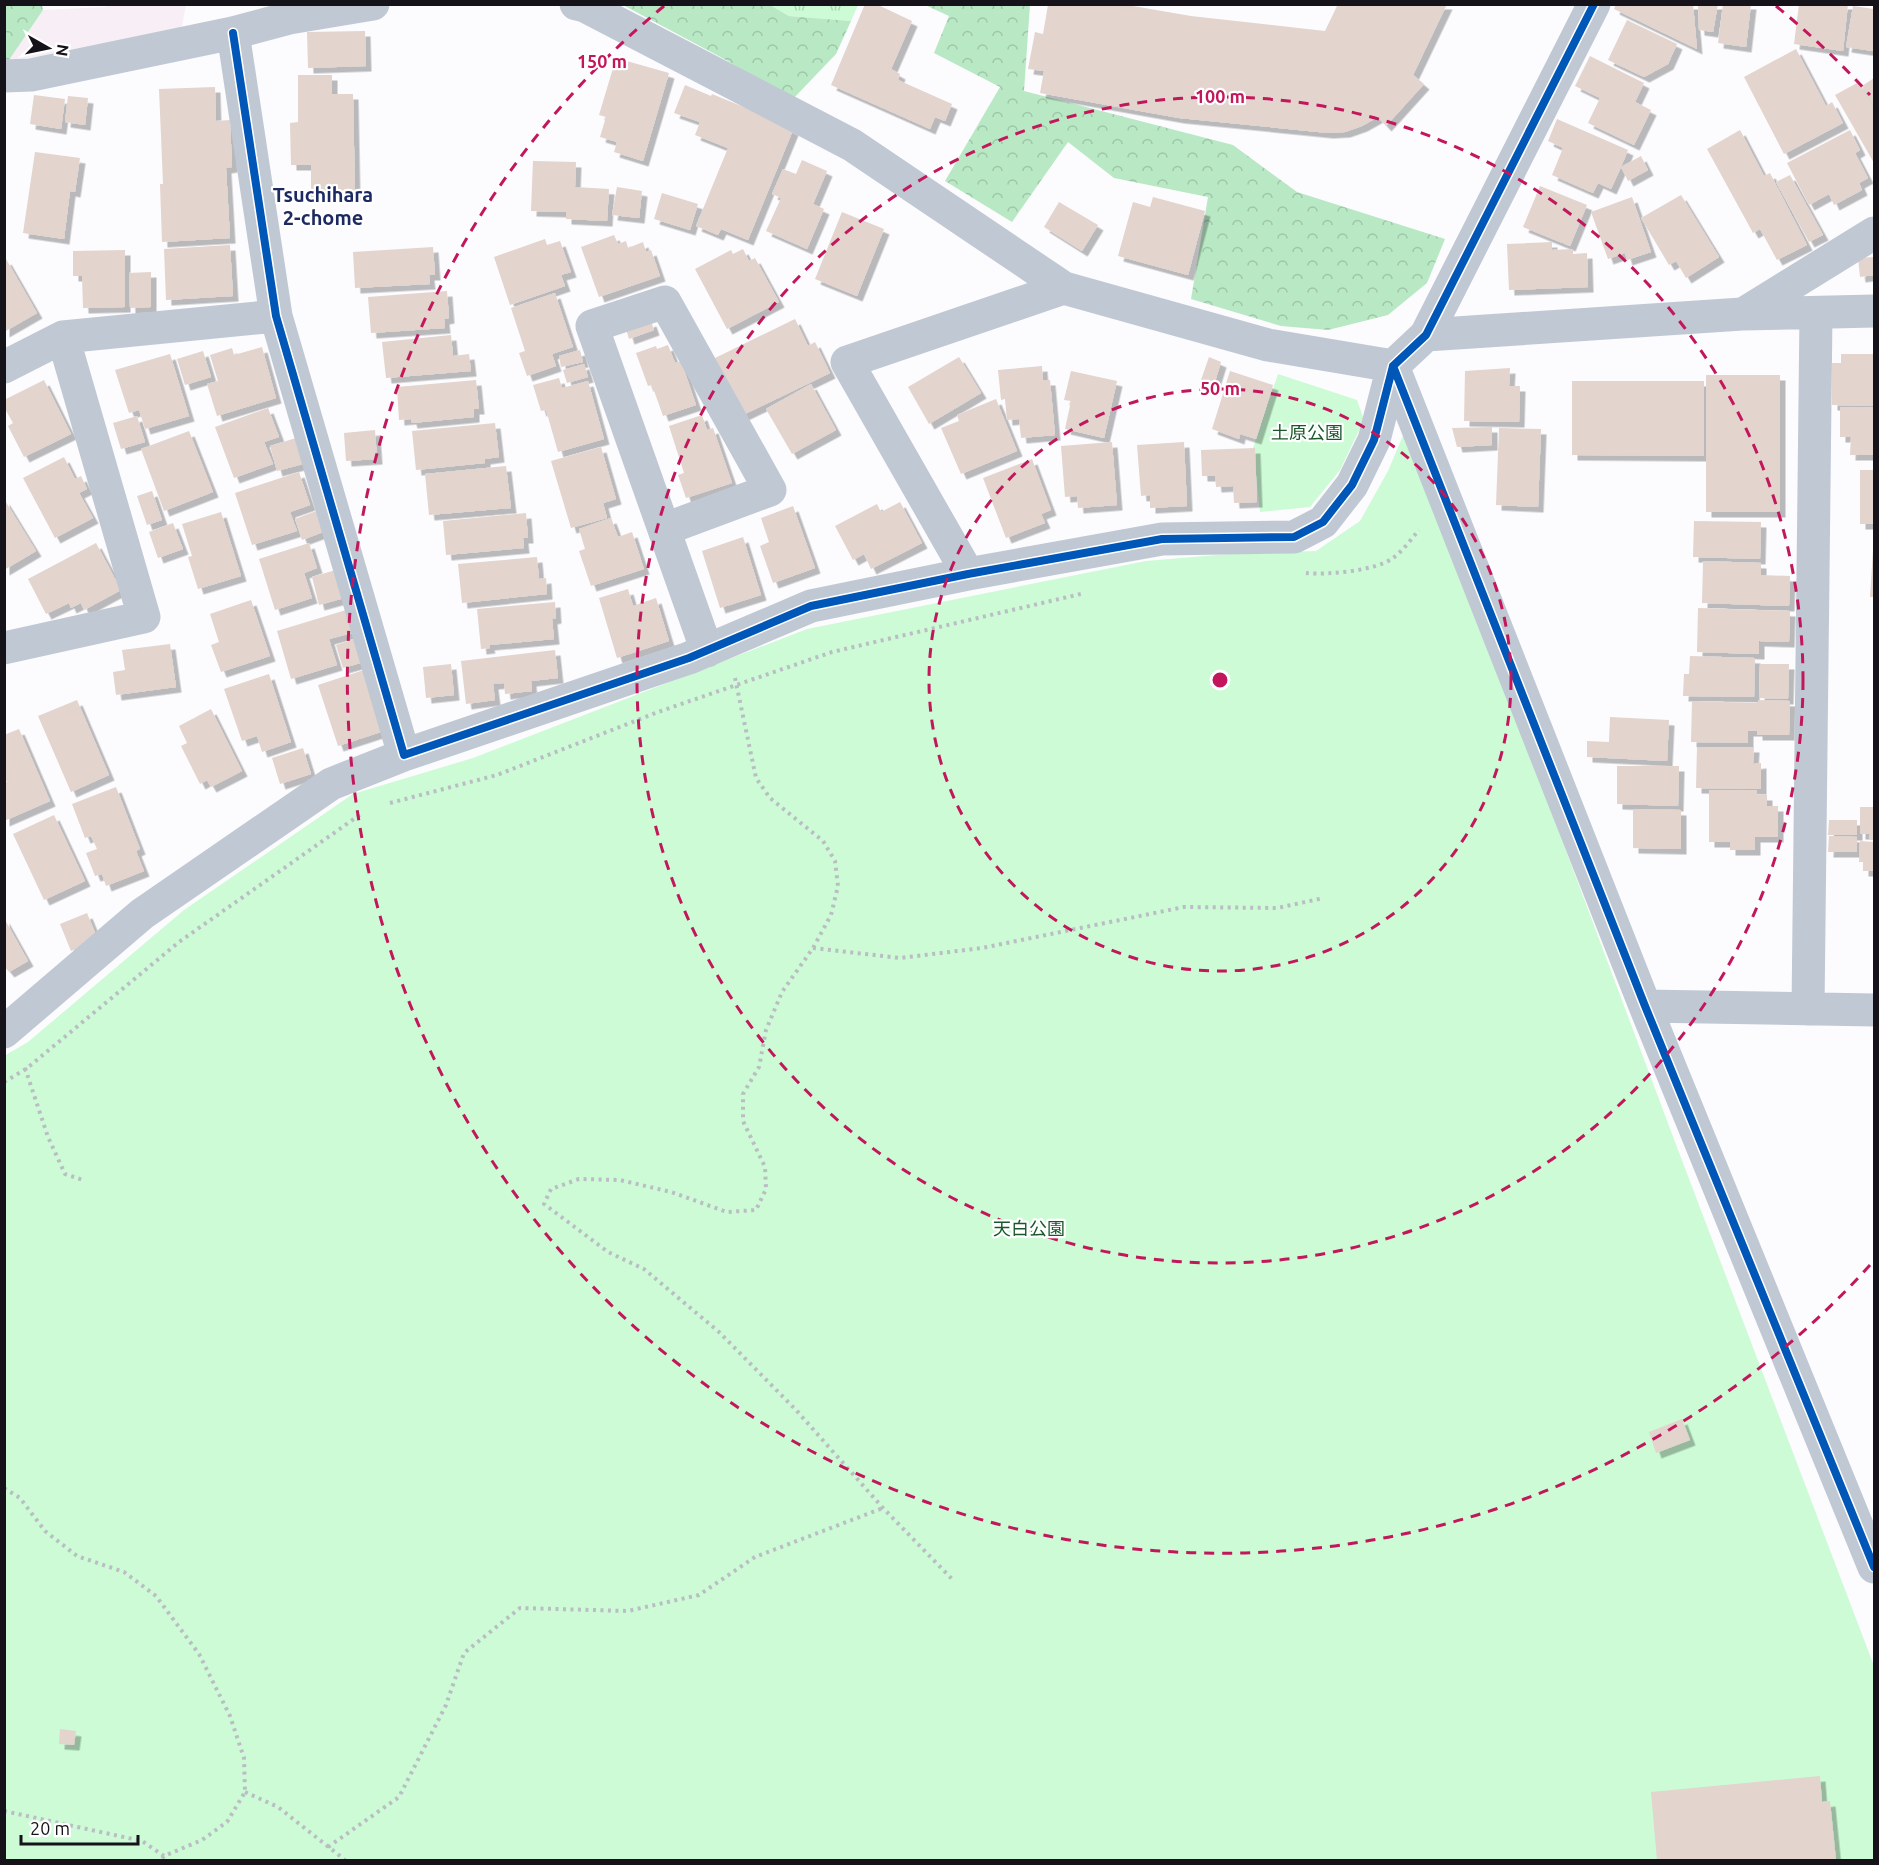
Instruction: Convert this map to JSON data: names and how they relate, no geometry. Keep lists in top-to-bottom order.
{
  "districts": ["Tsuchihara 2-chome"],
  "parks": ["土原公園", "天白公園"],
  "scale_bar": "20 m",
  "north": "right",
  "rings": ["150 m", "100 m", "50 m"]
}
